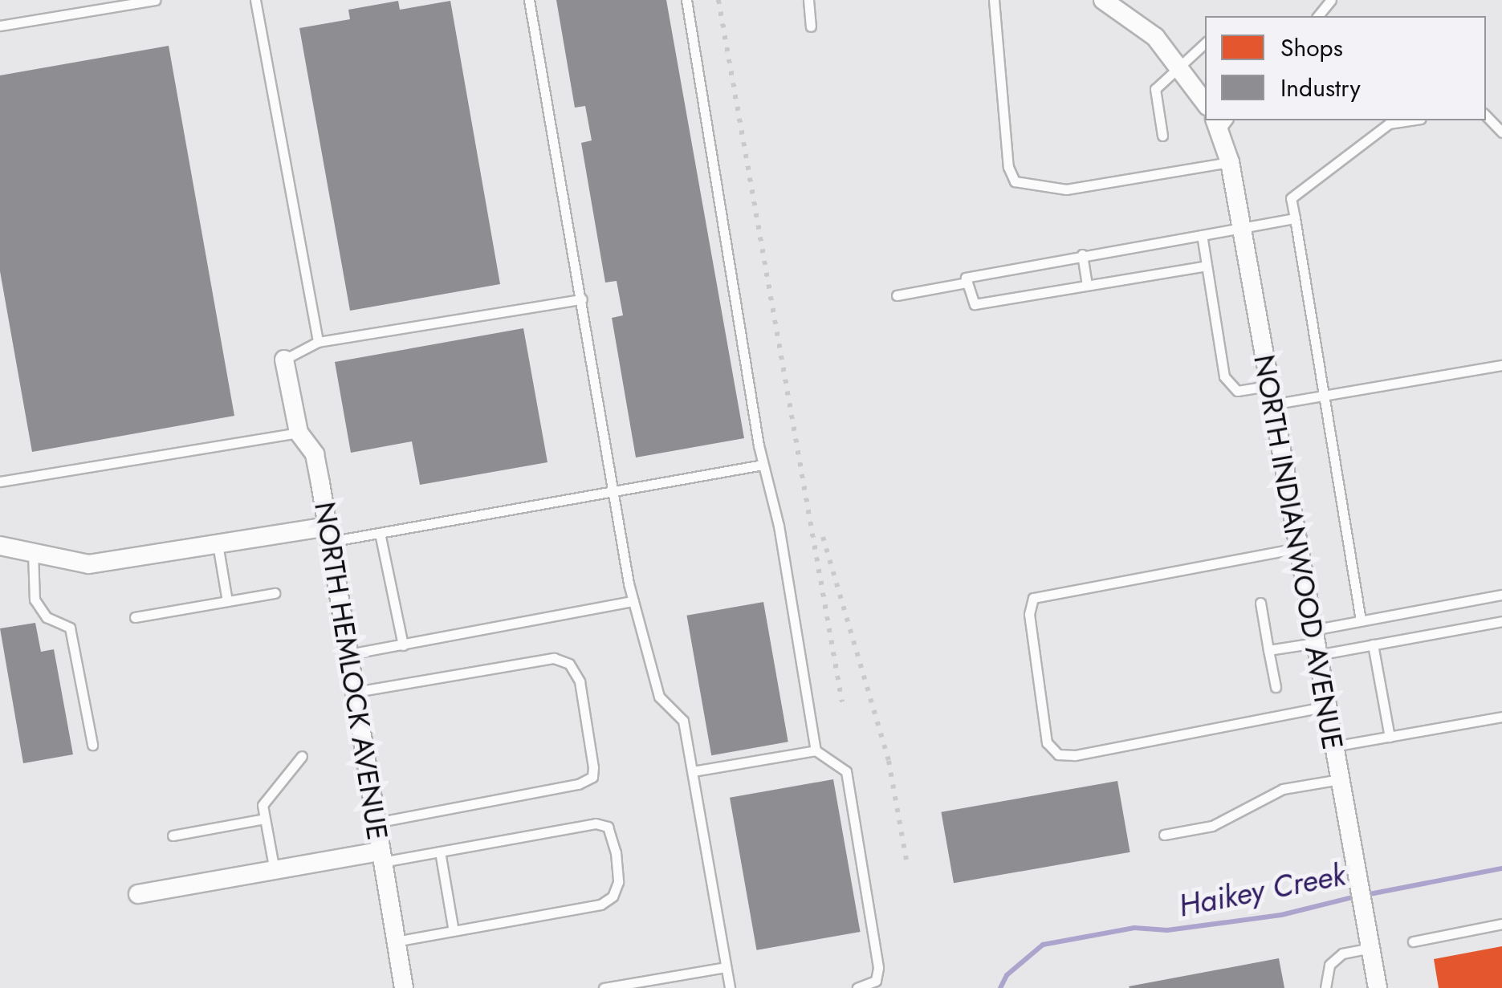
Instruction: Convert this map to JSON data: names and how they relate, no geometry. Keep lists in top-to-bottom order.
{
  "streets": {
    "street": ["NORTH INDIANWOOD AVENUE", "NORTH HEMLOCK AVENUE"]
  },
  "water": ["Haikey Creek"],
  "legend": ["Shops", "Industry"]
}
